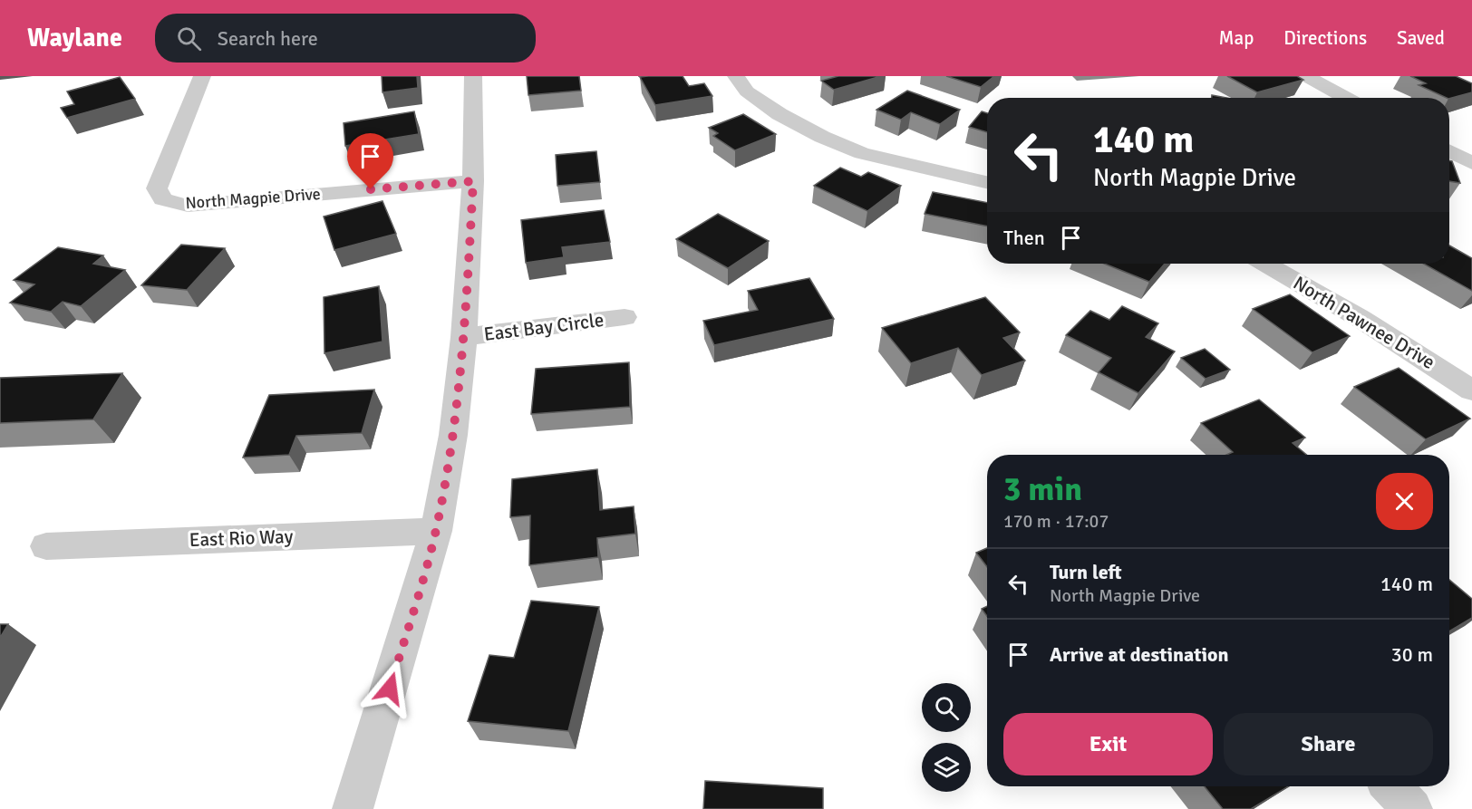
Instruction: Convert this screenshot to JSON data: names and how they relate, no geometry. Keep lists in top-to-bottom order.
{
  "streets": {
    "street": [
      "North Magpie Drive",
      "North Pawnee Drive",
      "East Bay Circle",
      "East Rio Way"
    ]
  },
  "page": {
    "header": "Waylane",
    "search": "Search here",
    "nav": ["Map", "Directions", "Saved"],
    "turn": ["140 m", "North Magpie Drive"],
    "then": "Then",
    "heading": ["3 min", "170 m · 17:07"],
    "list": [
      {
        "name": "Turn left",
        "note": "North Magpie Drive",
        "value": "140 m"
      },
      {
        "name": "Arrive at destination",
        "value": "30 m"
      }
    ],
    "buttons": ["Exit", "Share"]
  }
}
